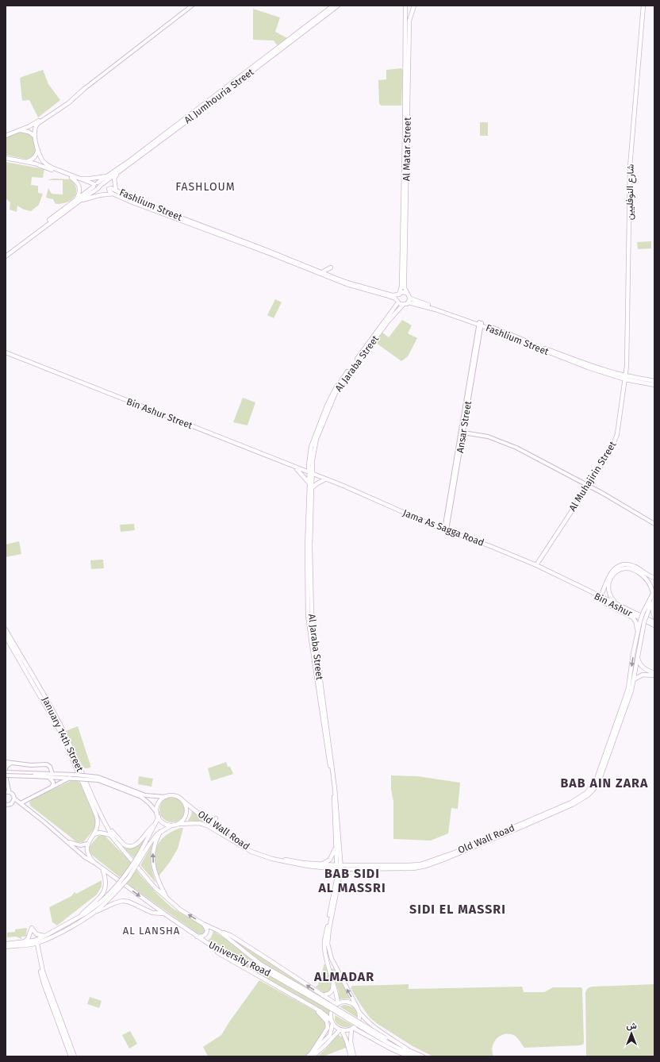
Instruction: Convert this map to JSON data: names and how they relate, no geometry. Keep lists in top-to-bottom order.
{
  "streets": {
    "main road": [
      "Al Jumhouria Street",
      "Al Matar Street",
      "شارع النوفليين",
      "Fashlium Street",
      "Al Jaraba Street",
      "Bin Ashur Street",
      "Ansar Street",
      "Al Muhajirin Street",
      "Jama As Sagga Road",
      "Bin Ashur",
      "January 14th Street",
      "Old Wall Road",
      "University Road"
    ]
  },
  "crossings": [
    ["Al Matar Street", "Fashlium Street"],
    ["Al Matar Street", "Al Jaraba Street"],
    ["شارع النوفليين", "Fashlium Street"],
    ["شارع النوفليين", "Al Muhajirin Street"],
    ["Fashlium Street", "Al Jaraba Street"],
    ["Fashlium Street", "Ansar Street"],
    ["Fashlium Street", "Al Muhajirin Street"],
    ["Al Jaraba Street", "Bin Ashur Street"],
    ["Al Jaraba Street", "Jama As Sagga Road"],
    ["Al Jaraba Street", "Old Wall Road"],
    ["Bin Ashur Street", "Jama As Sagga Road"],
    ["Ansar Street", "Jama As Sagga Road"],
    ["Al Muhajirin Street", "Jama As Sagga Road"],
    ["Jama As Sagga Road", "Bin Ashur"],
    ["January 14th Street", "University Road"]
  ],
  "districts": [
    "FASHLOUM",
    "BAB AIN ZARA",
    "BAB SIDI AL MASSRI",
    "SIDI EL MASSRI",
    "AL LANSHA",
    "ALMADAR"
  ],
  "north": "top"
}
